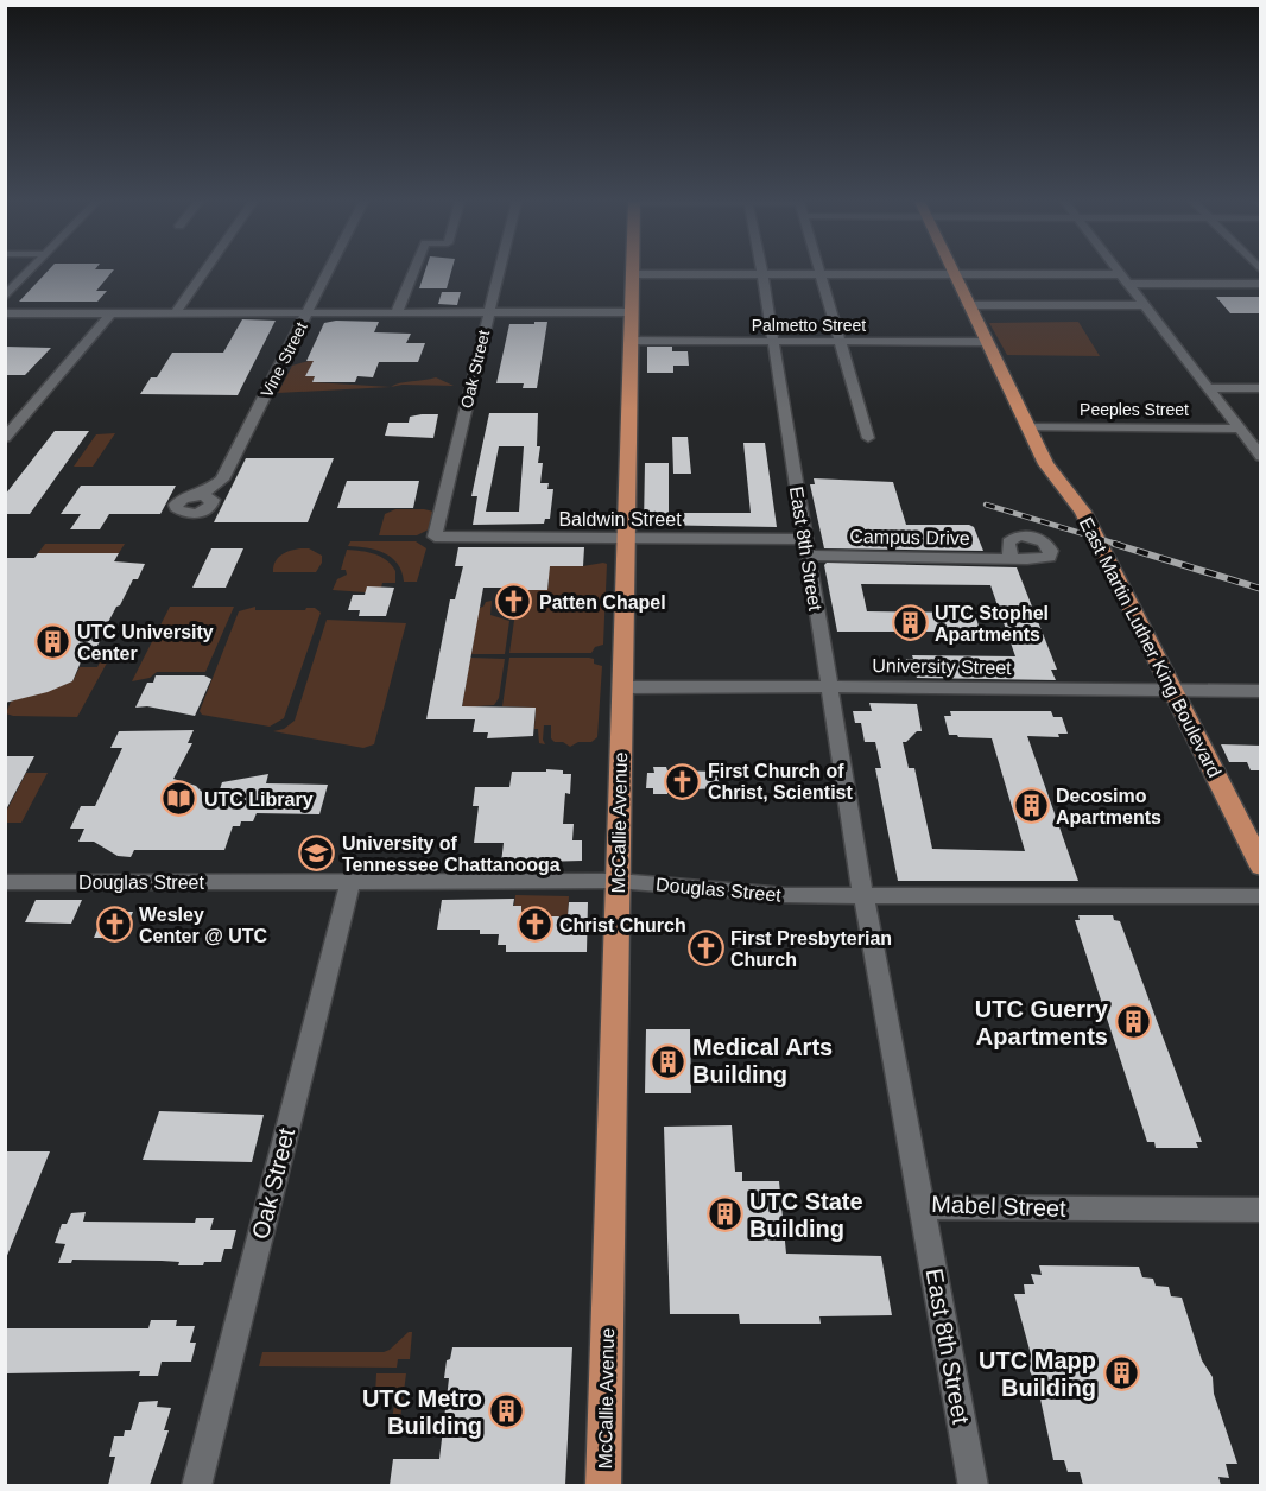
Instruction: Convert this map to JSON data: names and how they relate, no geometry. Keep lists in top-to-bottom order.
{
  "streets": {
    "main road": ["East Martin Luther King Boulevard", "McCallie Avenue"],
    "street": [
      "Palmetto Street",
      "Vine Street",
      "Oak Street",
      "Peeples Street",
      "Baldwin Street",
      "Campus Drive",
      "East 8th Street",
      "University Street",
      "Douglas Street",
      "Mabel Street"
    ]
  },
  "crossings": [
    ["Palmetto Street", "East 8th Street"],
    ["Palmetto Street", "East Martin Luther King Boulevard"],
    ["Palmetto Street", "McCallie Avenue"],
    ["Oak Street", "Baldwin Street"],
    ["Oak Street", "Douglas Street"],
    ["Peeples Street", "East Martin Luther King Boulevard"],
    ["Baldwin Street", "Campus Drive"],
    ["Baldwin Street", "East 8th Street"],
    ["Baldwin Street", "McCallie Avenue"],
    ["Campus Drive", "East 8th Street"],
    ["East 8th Street", "University Street"],
    ["East 8th Street", "Douglas Street"],
    ["East 8th Street", "Mabel Street"],
    ["East Martin Luther King Boulevard", "University Street"],
    ["University Street", "McCallie Avenue"],
    ["McCallie Avenue", "Douglas Street"],
    ["Douglas Street", "Mabel Street"]
  ],
  "places": {
    "church": [
      "Patten Chapel",
      "First Church of Christ, Scientist",
      "Wesley Center @ UTC",
      "Christ Church",
      "First Presbyterian Church"
    ],
    "building": [
      "UTC Stophel Apartments",
      "UTC University Center",
      "Decosimo Apartments",
      "UTC Guerry Apartments",
      "Medical Arts Building",
      "UTC State Building",
      "UTC Mapp Building",
      "UTC Metro Building"
    ],
    "library": ["UTC Library"],
    "school or university": ["University of Tennessee Chattanooga"]
  }
}
